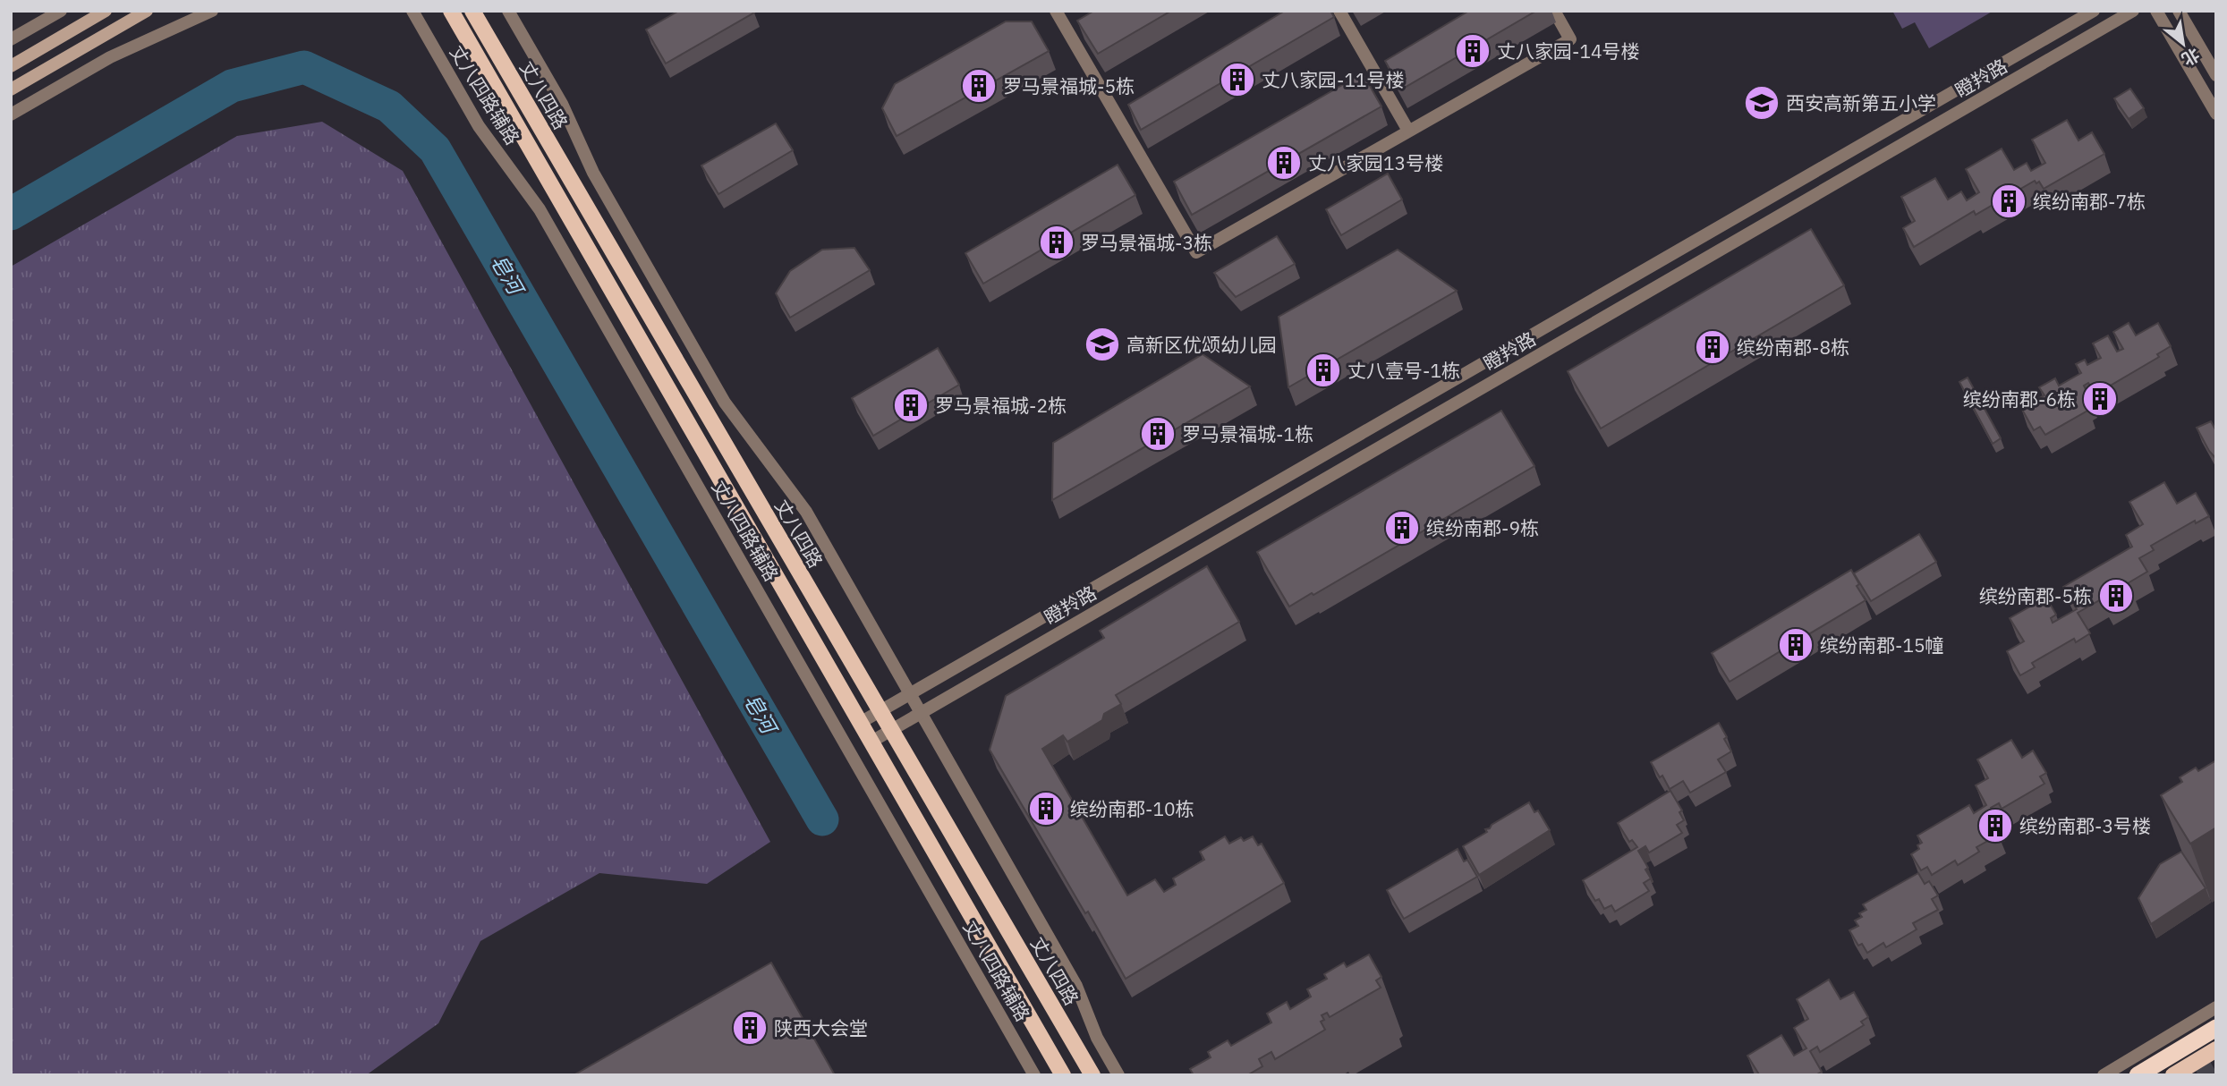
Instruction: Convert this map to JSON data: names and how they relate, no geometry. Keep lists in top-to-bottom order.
{
  "streets": {
    "main road": ["丈八四路"],
    "street": ["瞪羚路", "丈八四路辅路"]
  },
  "crossings": [
    ["瞪羚路", "丈八四路"]
  ],
  "water": ["皂河"],
  "places": {
    "building": [
      "丈八家园-14号楼",
      "丈八家园-11号楼",
      "罗马景福城-5栋",
      "丈八家园13号楼",
      "缤纷南郡-7栋",
      "罗马景福城-3栋",
      "缤纷南郡-8栋",
      "丈八壹号-1栋",
      "缤纷南郡-6栋",
      "罗马景福城-2栋",
      "罗马景福城-1栋",
      "缤纷南郡-9栋",
      "缤纷南郡-5栋",
      "缤纷南郡-15幢",
      "缤纷南郡-10栋",
      "缤纷南郡-3号楼",
      "陕西大会堂"
    ],
    "school or university": ["西安高新第五小学", "高新区优颂幼儿园"]
  },
  "north": "bottom right"
}
